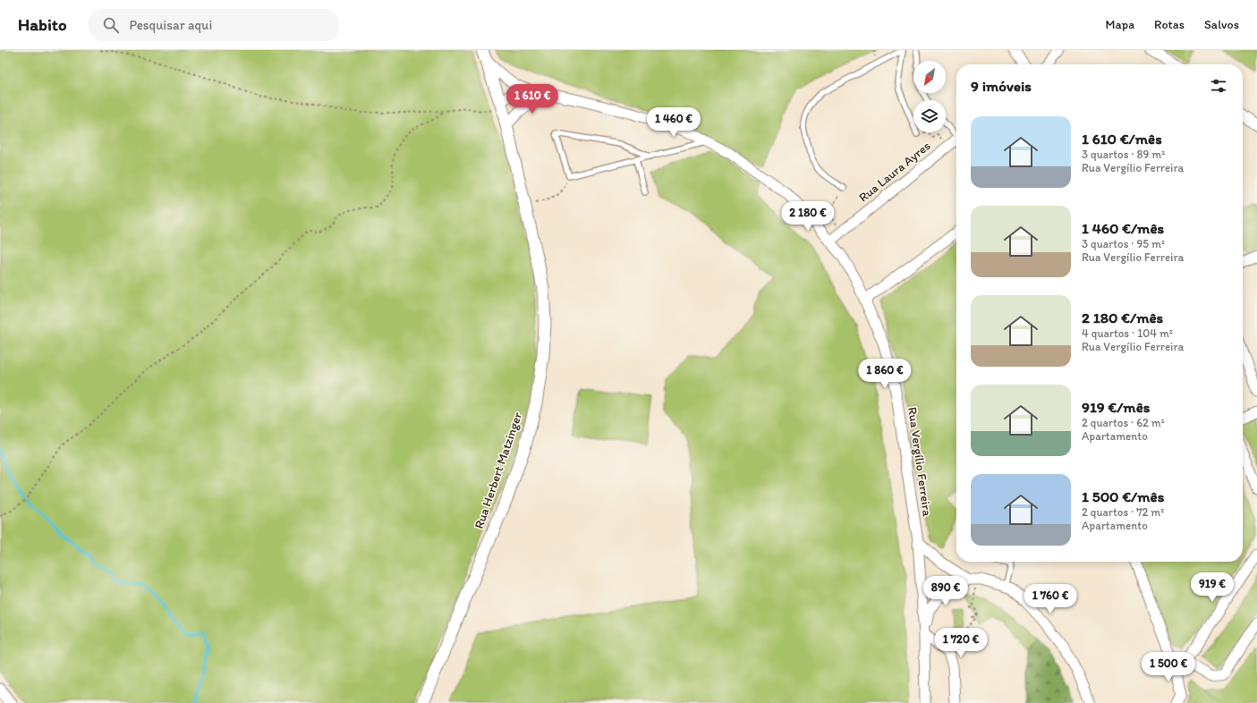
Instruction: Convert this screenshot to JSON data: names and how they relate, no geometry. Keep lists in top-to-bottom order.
{
  "streets": {
    "street": ["Rua Laura Ayres", "Rua Vergílio Ferreira", "Rua Herbert Matzinger"]
  },
  "crossings": [
    ["Rua Laura Ayres", "Rua Vergílio Ferreira"],
    ["Rua Vergílio Ferreira", "Rua Herbert Matzinger"]
  ],
  "north": "bottom left",
  "page": {
    "header": "Habito",
    "search": "Pesquisar aqui",
    "nav": ["Mapa", "Rotas", "Salvos"],
    "heading": "9 imóveis",
    "price": [
      "1 610 €",
      "1 460 €",
      "2 180 €",
      "1 860 €",
      "919 €",
      "890 €",
      "1 760 €",
      "1 720 €",
      "1 500 €"
    ],
    "list": [
      {
        "name": "1 610 €/mês",
        "note": "3 quartos · 89 m² · Rua Vergílio Ferreira"
      },
      {
        "name": "1 460 €/mês",
        "note": "3 quartos · 95 m² · Rua Vergílio Ferreira"
      },
      {
        "name": "2 180 €/mês",
        "note": "4 quartos · 104 m² · Rua Vergílio Ferreira"
      },
      {
        "name": "919 €/mês",
        "note": "2 quartos · 62 m² · Apartamento"
      },
      {
        "name": "1 500 €/mês",
        "note": "2 quartos · 72 m² · Apartamento"
      }
    ]
  }
}
